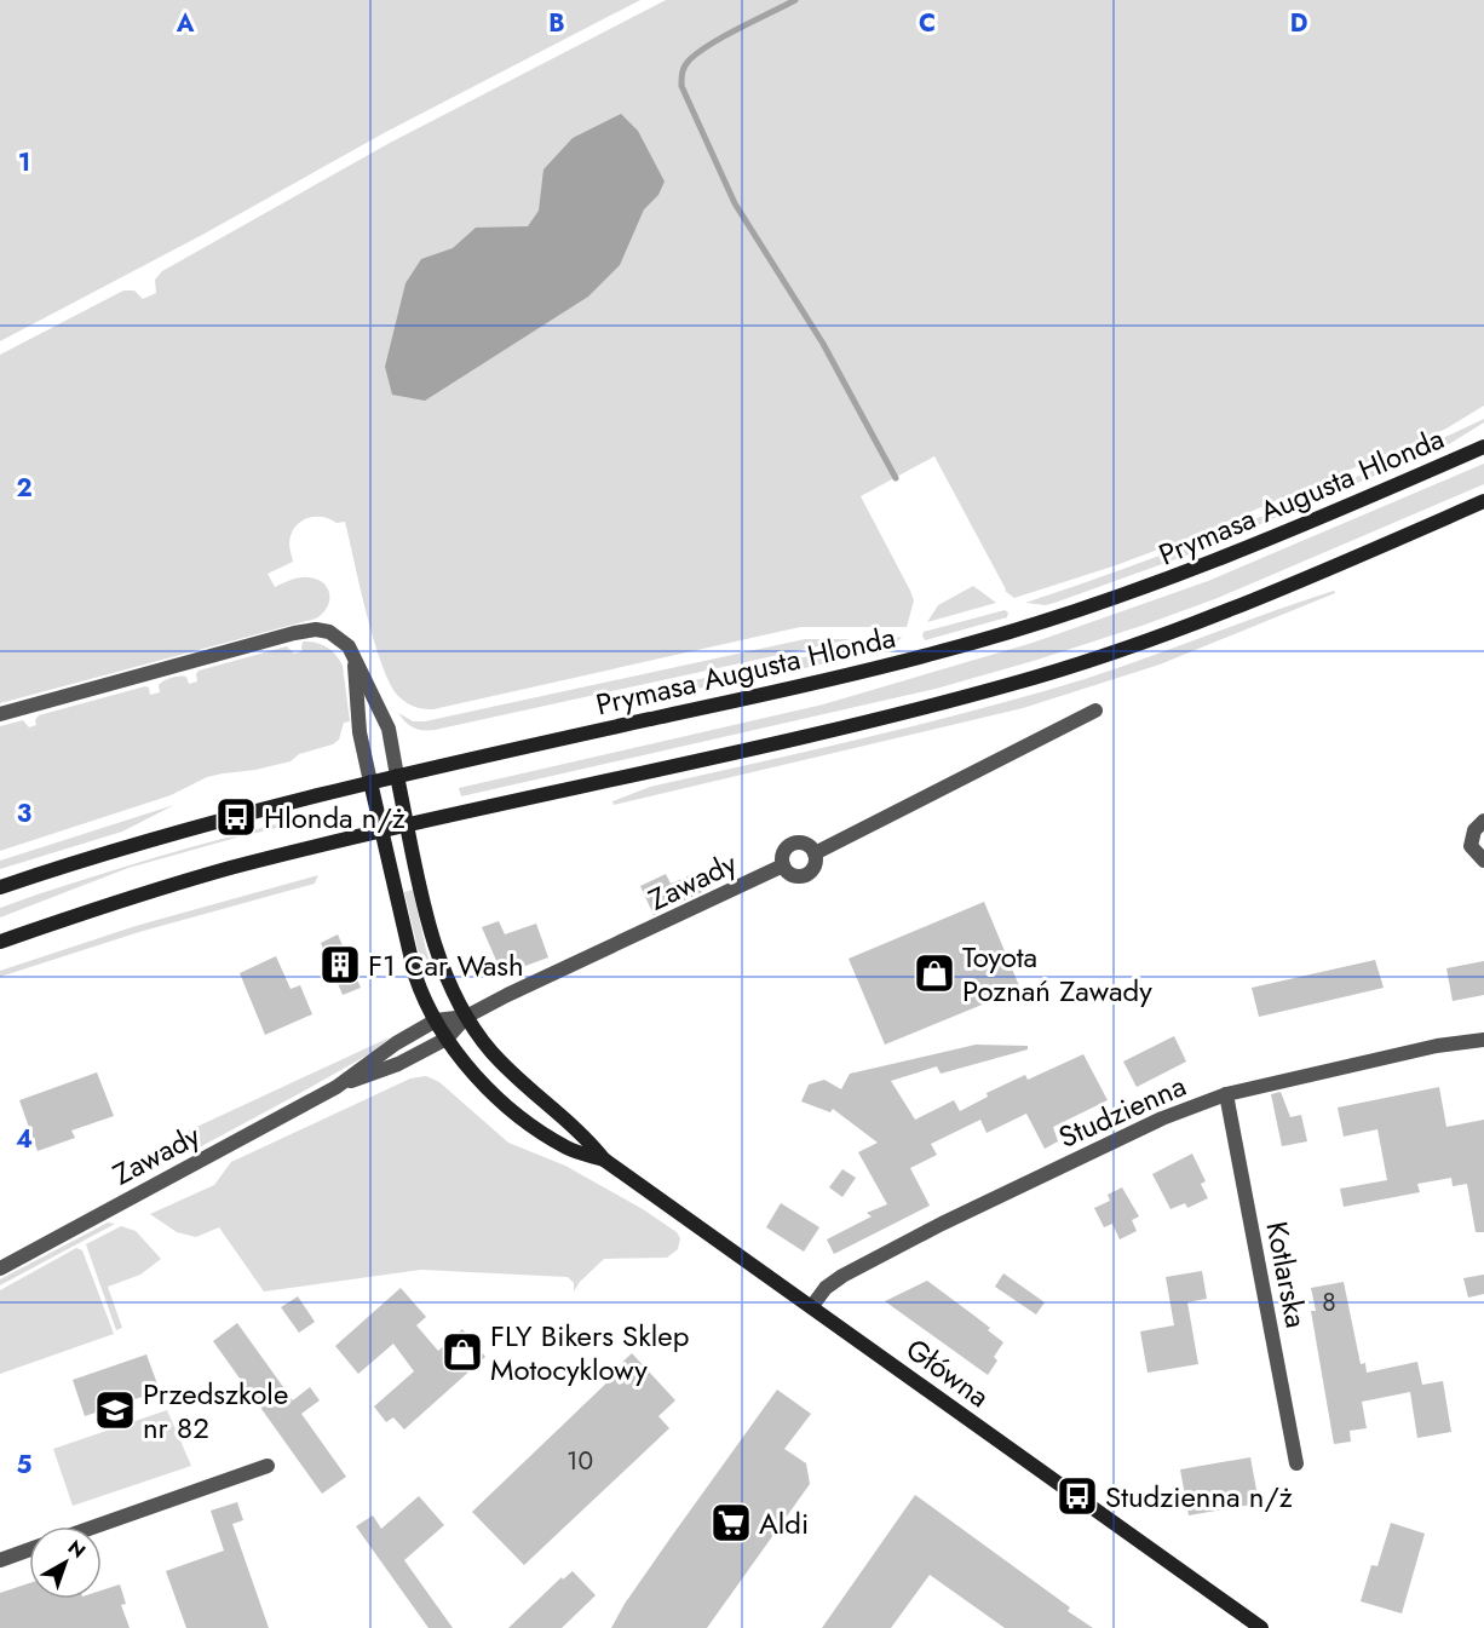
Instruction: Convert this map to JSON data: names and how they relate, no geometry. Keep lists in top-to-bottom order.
{
  "streets": {
    "main road": ["Prymasa Augusta Hlonda", "Główna"],
    "street": ["Zawady", "Studzienna", "Kotlarska"]
  },
  "crossings": [
    ["Prymasa Augusta Hlonda", "Główna"],
    ["Zawady", "Główna"],
    ["Studzienna", "Kotlarska"],
    ["Studzienna", "Główna"]
  ],
  "places": {
    "bus stop": ["Hlonda n/ż", "Studzienna n/ż"],
    "building": ["F1 Car Wash"],
    "shop": ["Toyota Poznań Zawady", "FLY Bikers Sklep Motocyklowy"],
    "school or university": ["Przedszkole nr 82"],
    "supermarket": ["Aldi"]
  },
  "house_numbers": ["8", "10"],
  "north": "top right",
  "grid": {
    "columns": [
      "A",
      "B",
      "C",
      "D"
    ],
    "rows": [
      "1",
      "2",
      "3",
      "4",
      "5"
    ]
  }
}
